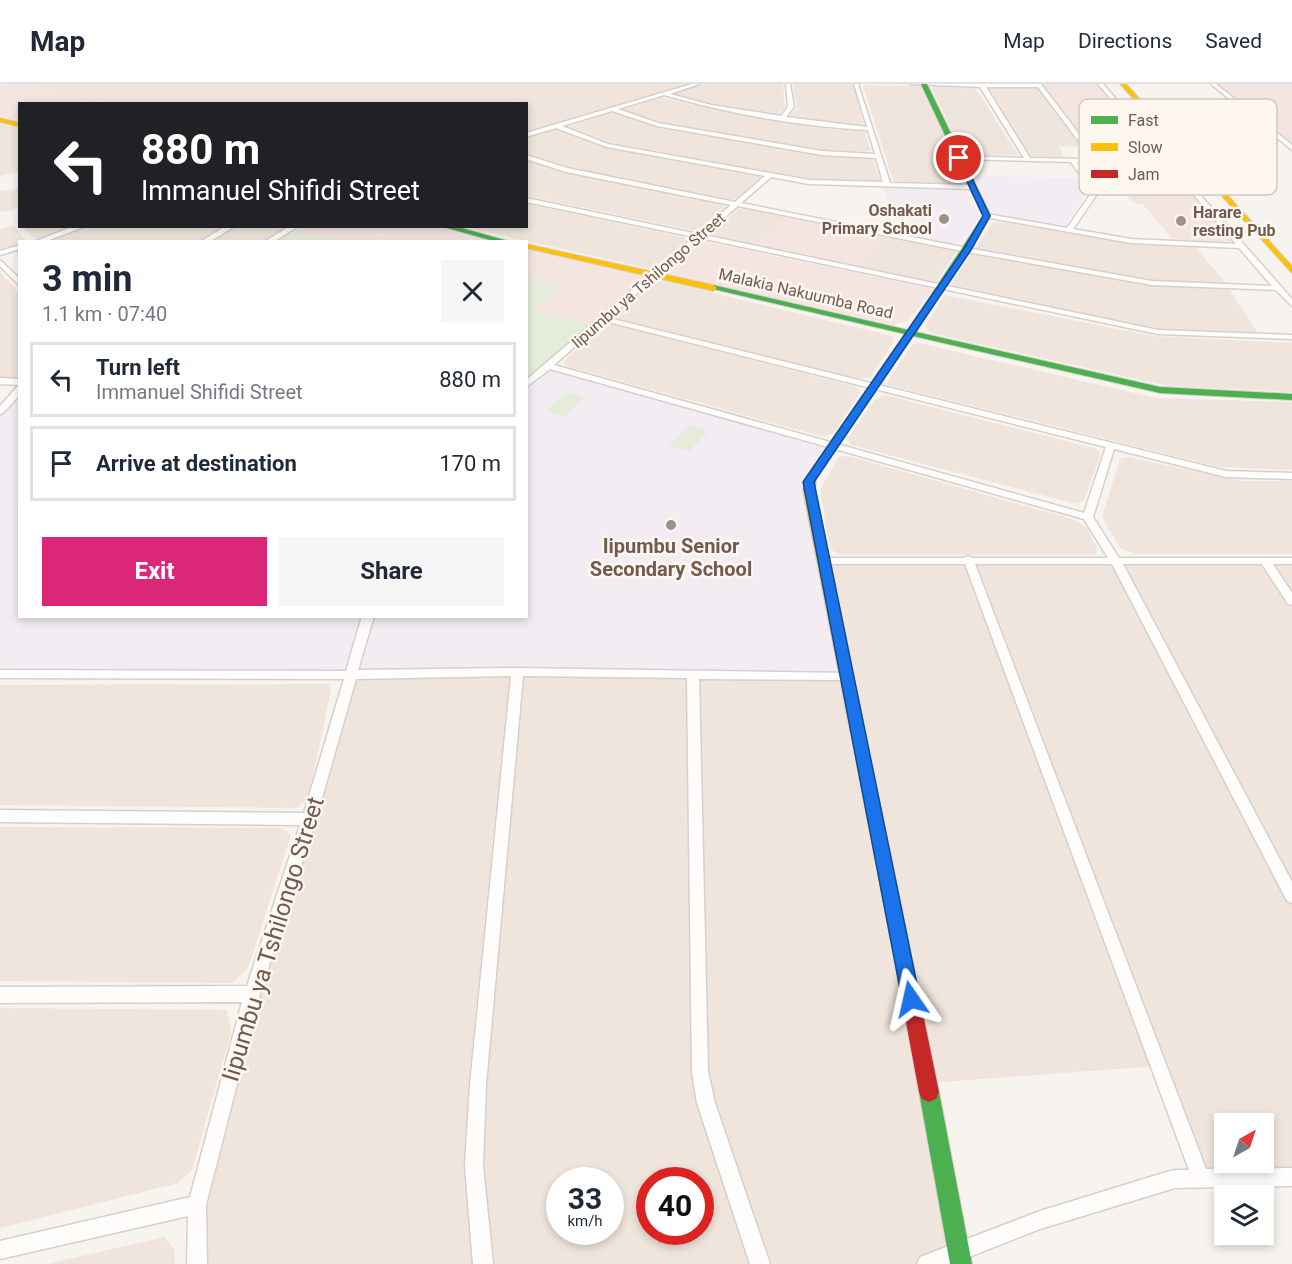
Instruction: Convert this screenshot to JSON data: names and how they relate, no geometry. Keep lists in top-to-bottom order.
{
  "streets": {
    "main road": ["Malakia Nakuumba Road"],
    "street": ["Iipumbu ya Tshilongo Street"]
  },
  "crossings": [
    ["Iipumbu ya Tshilongo Street", "Malakia Nakuumba Road"]
  ],
  "places": ["Oshakati Primary School", "Harare resting Pub", "Iipumbu Senior Secondary School"],
  "legend": ["Fast", "Slow", "Jam"],
  "north": "top right",
  "page": {
    "header": "Map",
    "nav": ["Map", "Directions", "Saved"],
    "turn": ["880 m", "Immanuel Shifidi Street"],
    "heading": ["3 min", "1.1 km · 07:40"],
    "list": [
      {
        "name": "Turn left",
        "note": "Immanuel Shifidi Street",
        "value": "880 m"
      },
      {
        "name": "Arrive at destination",
        "value": "170 m"
      }
    ],
    "buttons": ["Exit", "Share"],
    "speed": "33 km/h",
    "limit": "40"
  }
}
